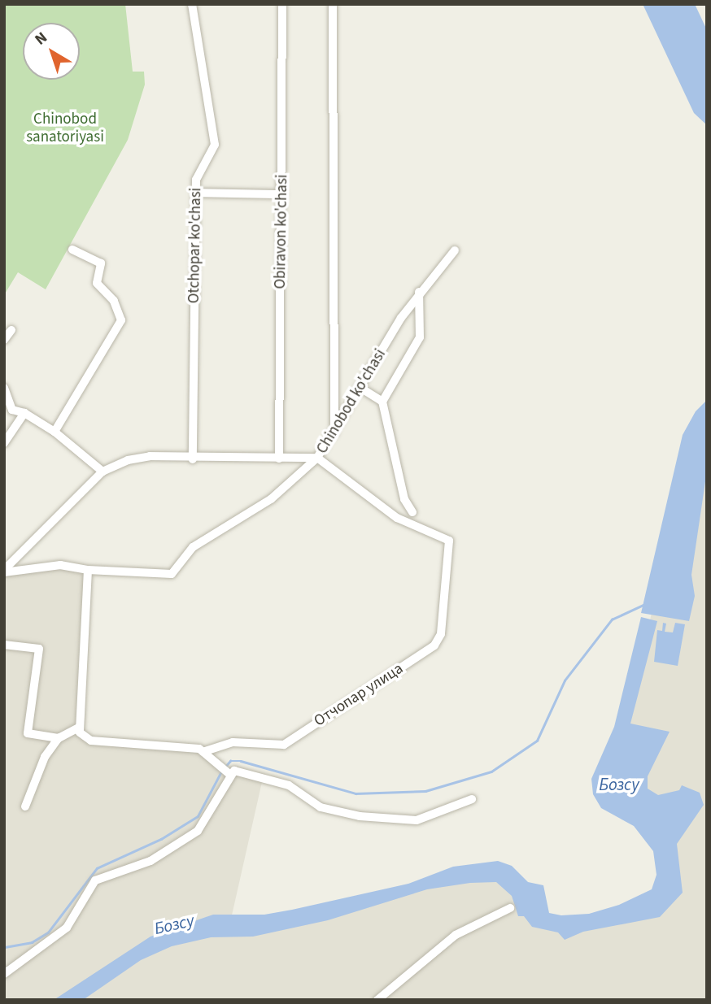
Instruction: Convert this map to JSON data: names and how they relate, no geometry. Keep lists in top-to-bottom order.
{
  "streets": {
    "street": [
      "Obiravon ko'chasi",
      "Otchopar ko'chasi",
      "Chinobod ko'chasi",
      "Отчопар улица"
    ]
  },
  "crossings": [
    ["Chinobod ko'chasi", "Отчопар улица"]
  ],
  "water": ["Бозсу"],
  "parks": ["Chinobod sanatoriyasi"],
  "north": "top left"
}
